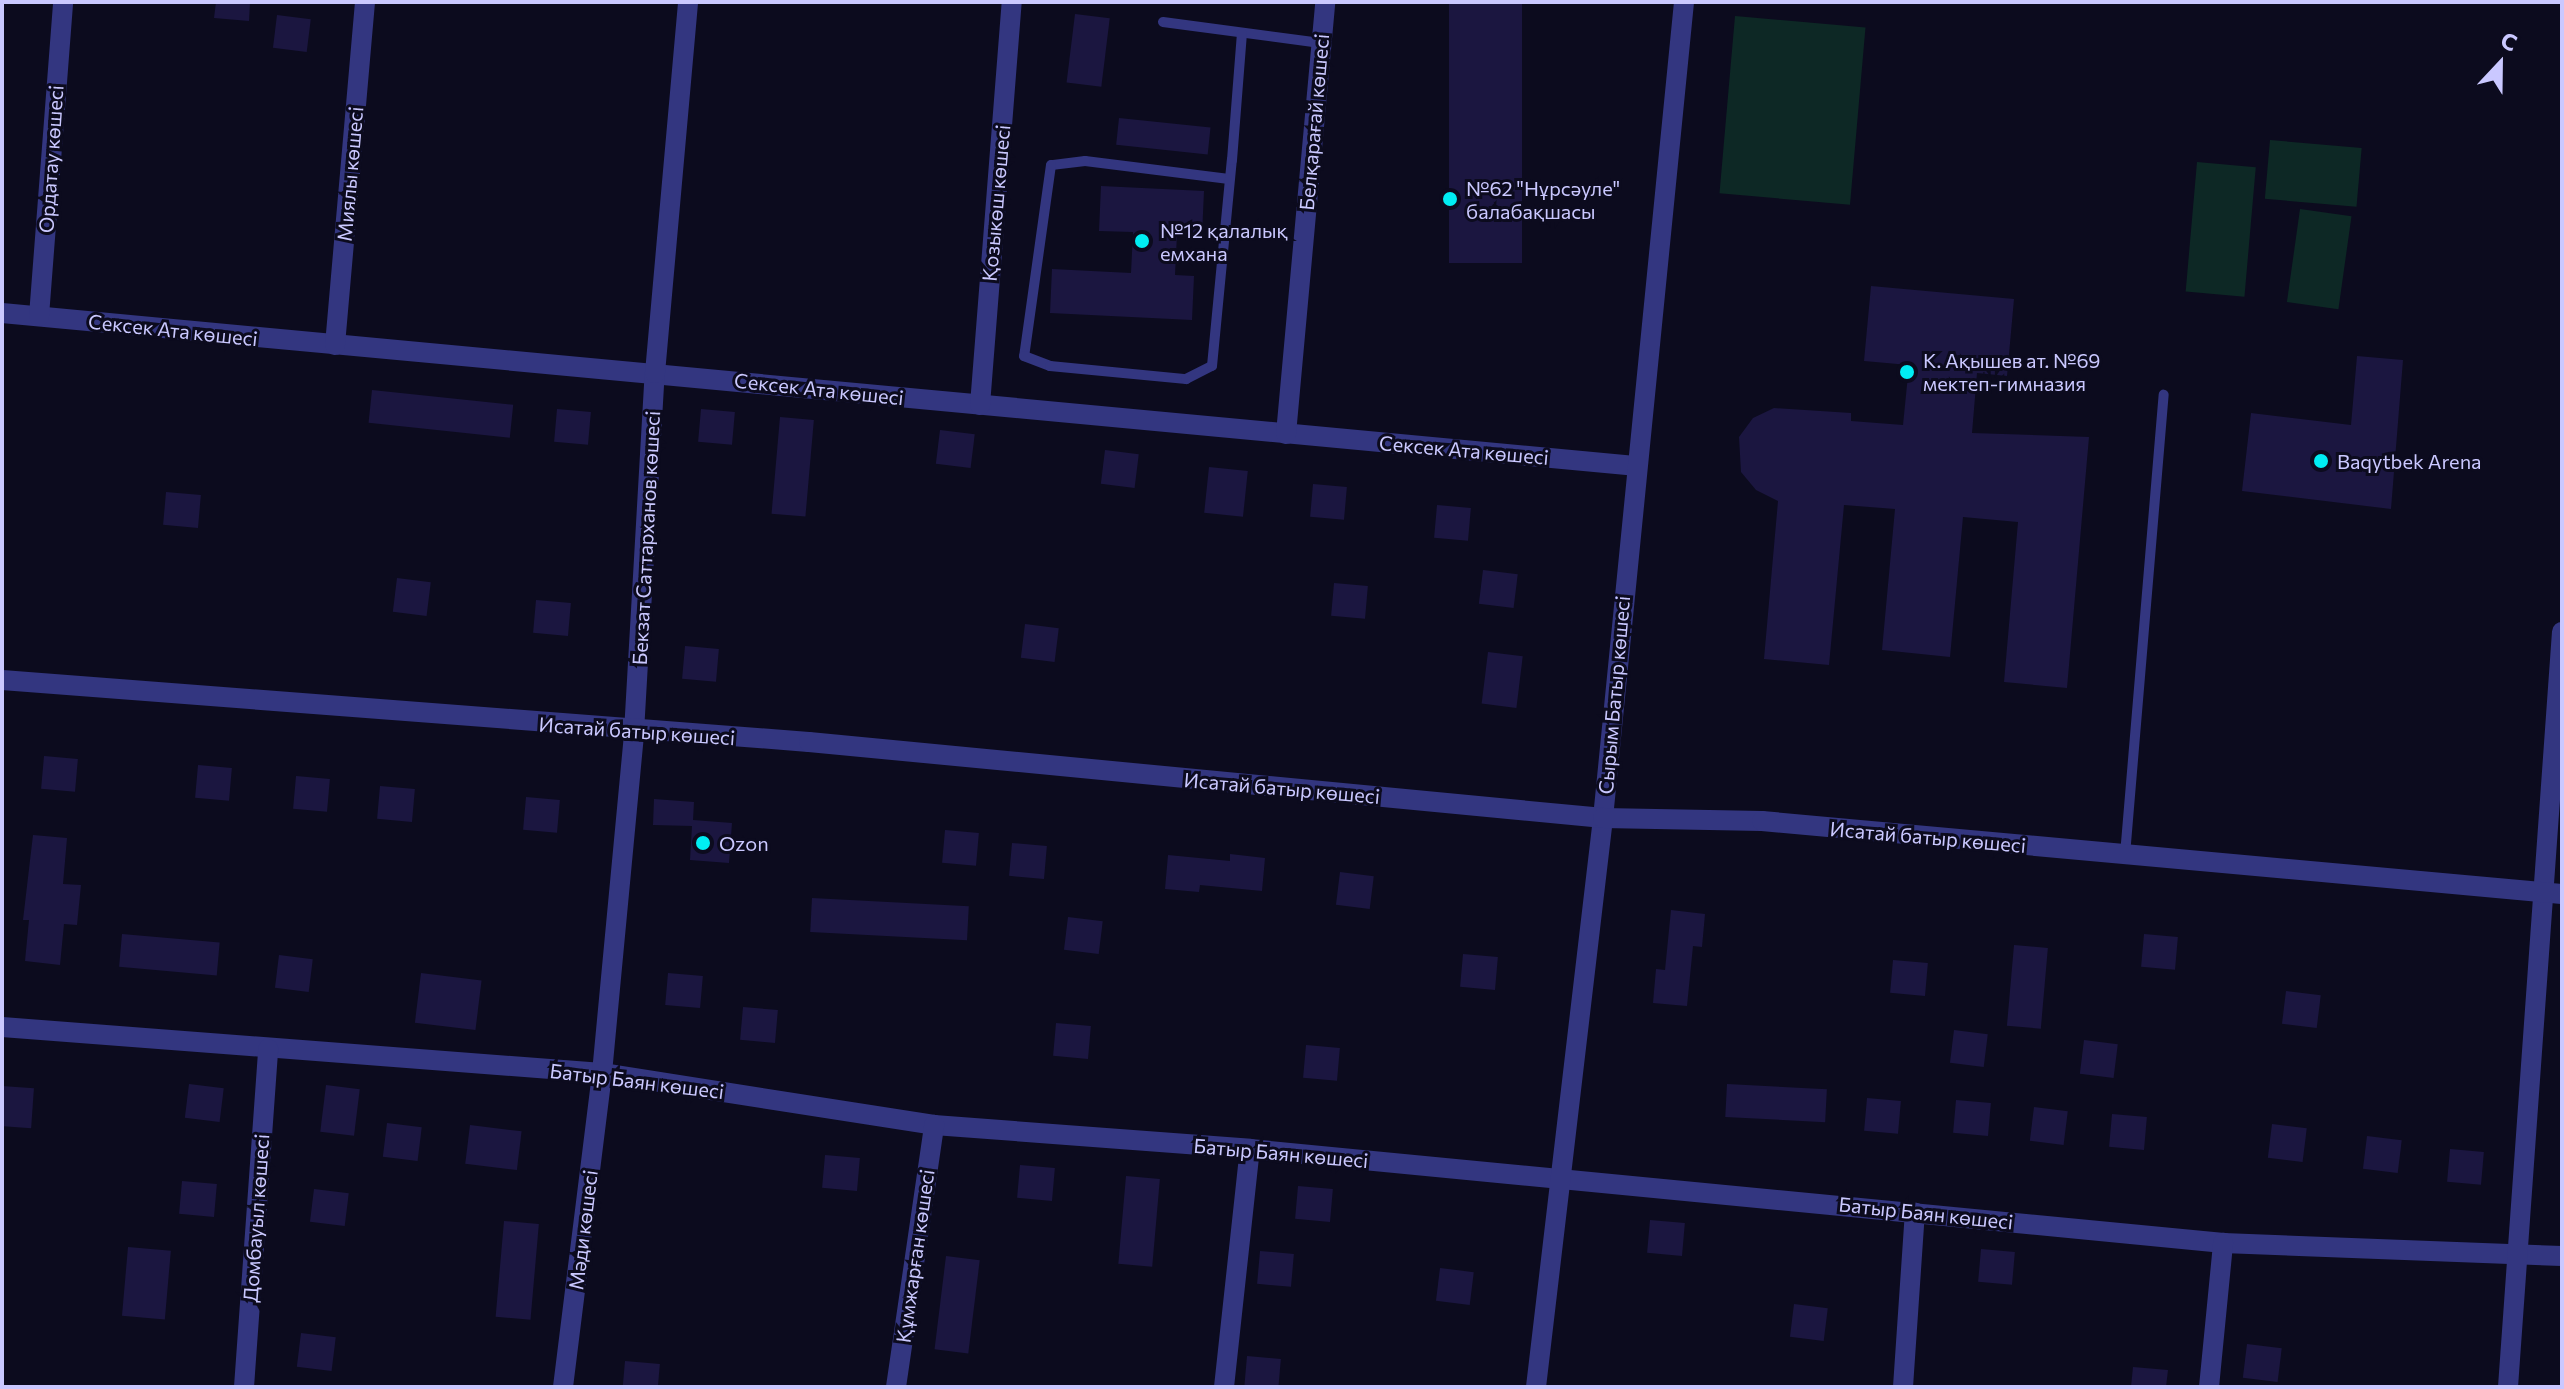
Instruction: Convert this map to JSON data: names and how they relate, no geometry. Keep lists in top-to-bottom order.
{
  "streets": {
    "street": [
      "Белқарағай көшесі",
      "Ордатау көшесі",
      "Миялы көшесі",
      "Қозыкөш көшесі",
      "Сексек Ата көшесі",
      "Бекзат Саттарханов көшесі",
      "Сырым Батыр көшесі",
      "Исатай батыр көшесі",
      "Батыр Баян көшесі",
      "Домбауыл көшесі",
      "Мәди көшесі",
      "Құмжарған көшесі"
    ]
  },
  "crossings": [
    ["Белқарағай көшесі", "Сексек Ата көшесі"],
    ["Ордатау көшесі", "Сексек Ата көшесі"],
    ["Миялы көшесі", "Сексек Ата көшесі"],
    ["Қозыкөш көшесі", "Сексек Ата көшесі"],
    ["Сексек Ата көшесі", "Бекзат Саттарханов көшесі"],
    ["Сексек Ата көшесі", "Сырым Батыр көшесі"],
    ["Бекзат Саттарханов көшесі", "Исатай батыр көшесі"],
    ["Бекзат Саттарханов көшесі", "Батыр Баян көшесі"],
    ["Бекзат Саттарханов көшесі", "Мәди көшесі"],
    ["Сырым Батыр көшесі", "Исатай батыр көшесі"],
    ["Сырым Батыр көшесі", "Батыр Баян көшесі"],
    ["Батыр Баян көшесі", "Домбауыл көшесі"],
    ["Батыр Баян көшесі", "Мәди көшесі"],
    ["Батыр Баян көшесі", "Құмжарған көшесі"]
  ],
  "places": [
    "№62 \"Нұрсәуле\" балабақшасы",
    "№12 қалалық емхана",
    "К. Ақышев ат. №69 мектеп-гимназия",
    "Baqytbek Arena",
    "Ozon"
  ],
  "north": "top"
}
